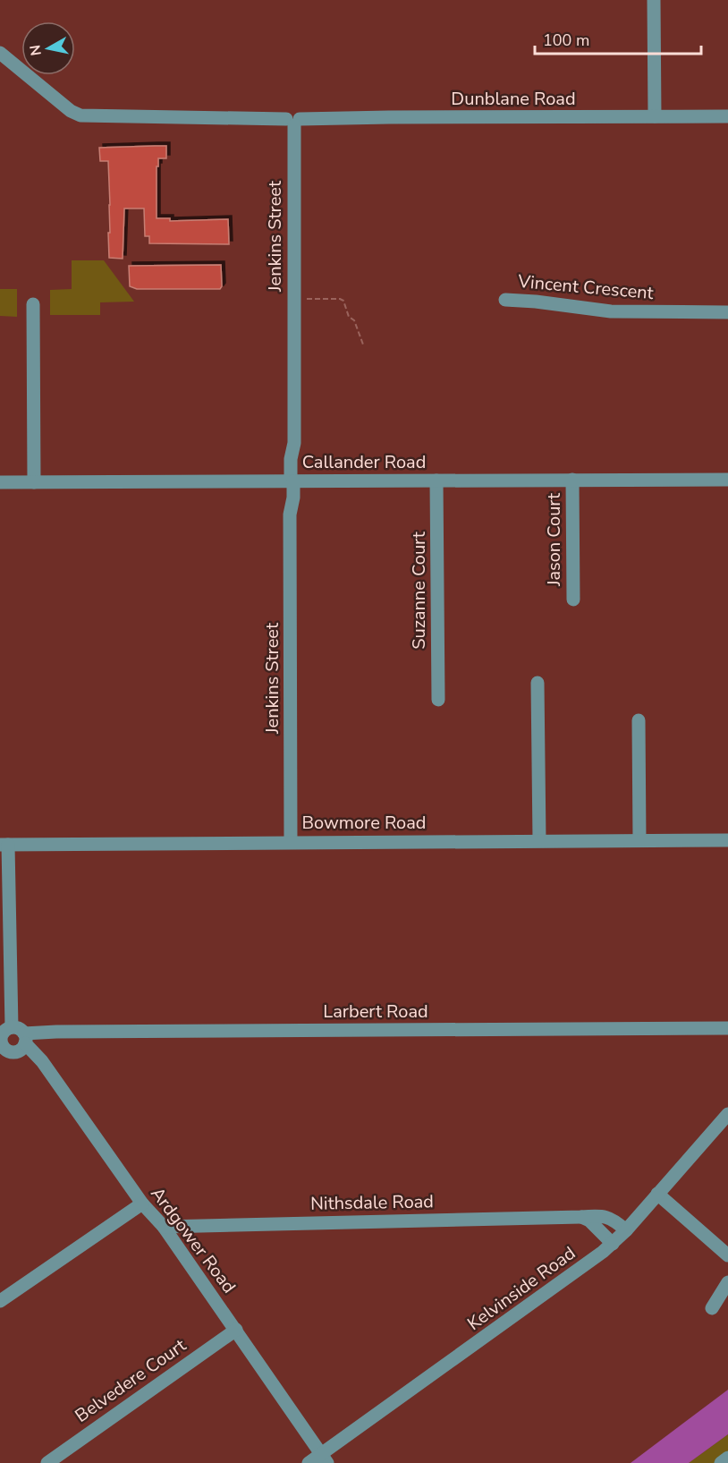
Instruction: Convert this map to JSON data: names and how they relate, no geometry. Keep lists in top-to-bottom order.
{
  "streets": {
    "street": [
      "Dunblane Road",
      "Jenkins Street",
      "Vincent Crescent",
      "Callander Road",
      "Jason Court",
      "Suzanne Court",
      "Bowmore Road",
      "Larbert Road",
      "Nithsdale Road",
      "Ardgower Road",
      "Kelvinside Road",
      "Belvedere Court"
    ]
  },
  "crossings": [
    ["Dunblane Road", "Jenkins Street"],
    ["Jenkins Street", "Callander Road"],
    ["Jenkins Street", "Bowmore Road"],
    ["Callander Road", "Jason Court"],
    ["Callander Road", "Suzanne Court"],
    ["Larbert Road", "Ardgower Road"],
    ["Nithsdale Road", "Ardgower Road"],
    ["Nithsdale Road", "Kelvinside Road"],
    ["Ardgower Road", "Kelvinside Road"],
    ["Ardgower Road", "Belvedere Court"]
  ],
  "scale_bar": "100 m",
  "north": "left"
}
